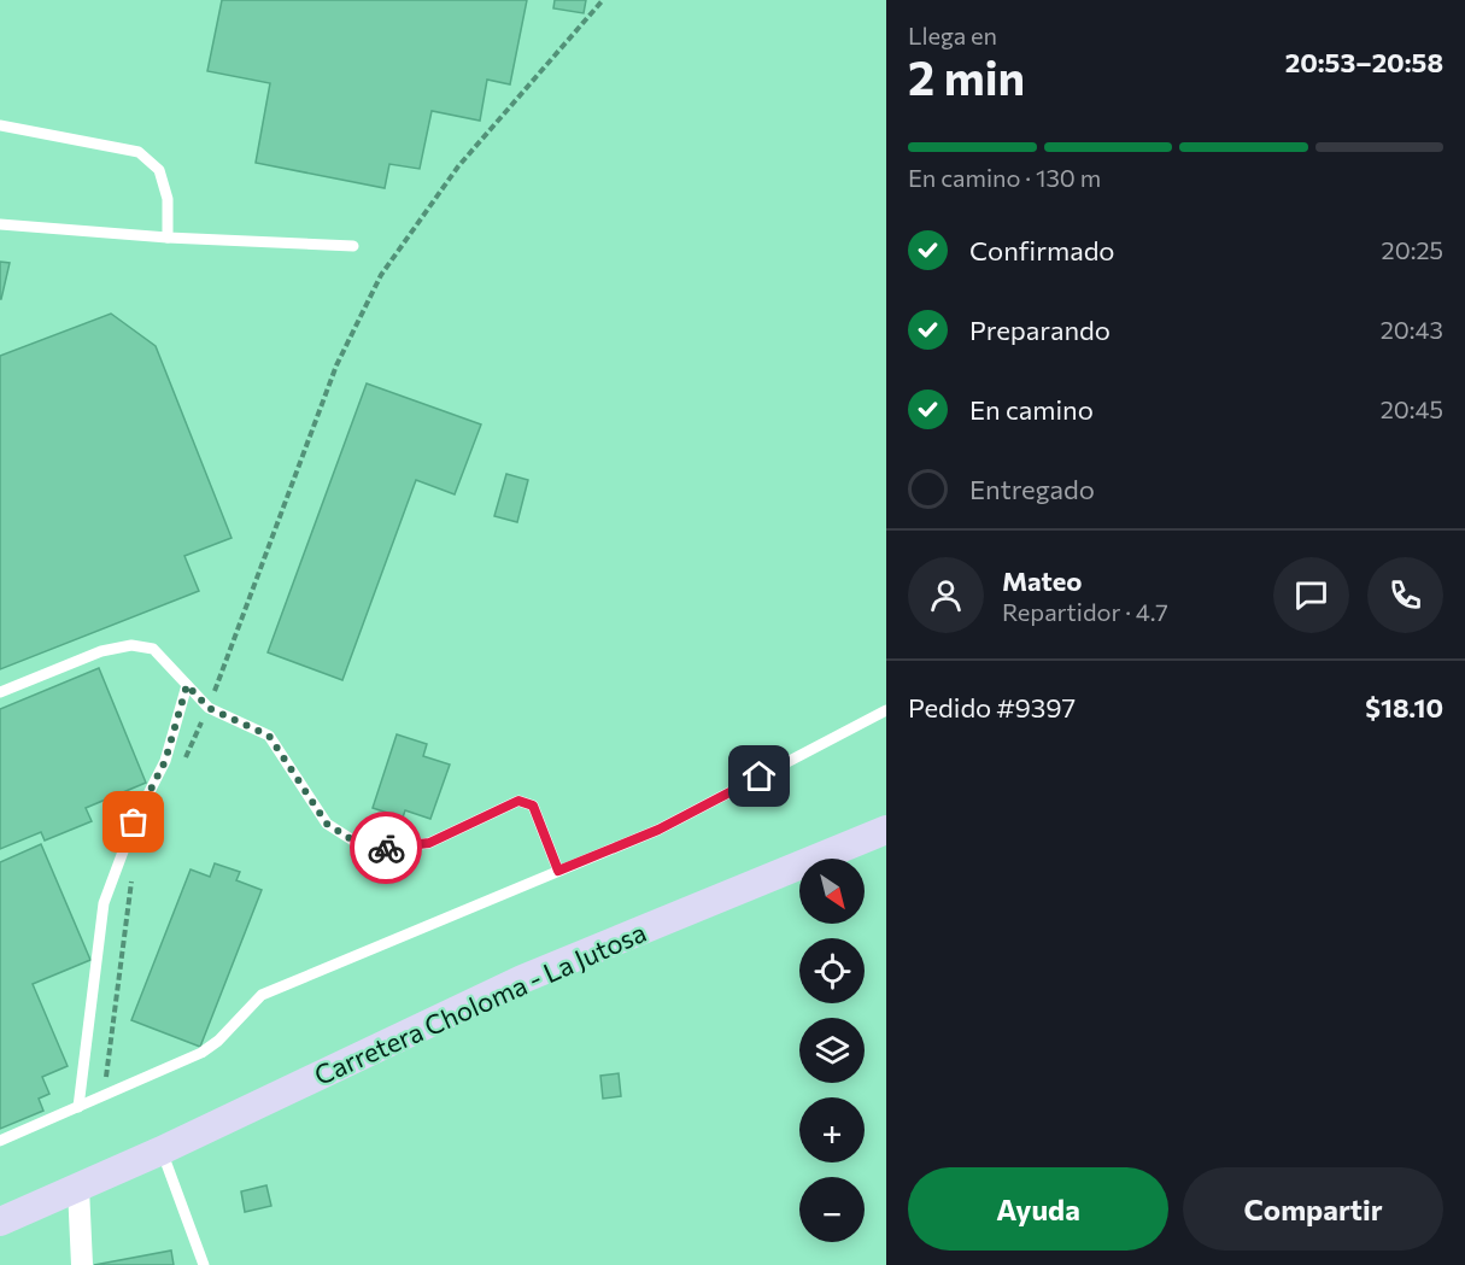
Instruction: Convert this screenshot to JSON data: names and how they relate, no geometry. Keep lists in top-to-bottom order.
{
  "streets": {
    "street": ["Carretera Choloma - La Jutosa"]
  },
  "north": "bottom right",
  "page": {
    "heading": ["2 min", "Llega en", "20:53–20:58"],
    "panel": [
      "Mateo",
      "Repartidor · 4.7",
      "Pedido #9397",
      "$18.10"
    ],
    "bar": "En camino · 130 m",
    "list": [
      ["Confirmado", "20:25"],
      ["Preparando", "20:43"],
      ["En camino", "20:45"],
      "Entregado"
    ],
    "map_buttons": ["+", "−"],
    "buttons": ["Ayuda", "Compartir"]
  }
}
